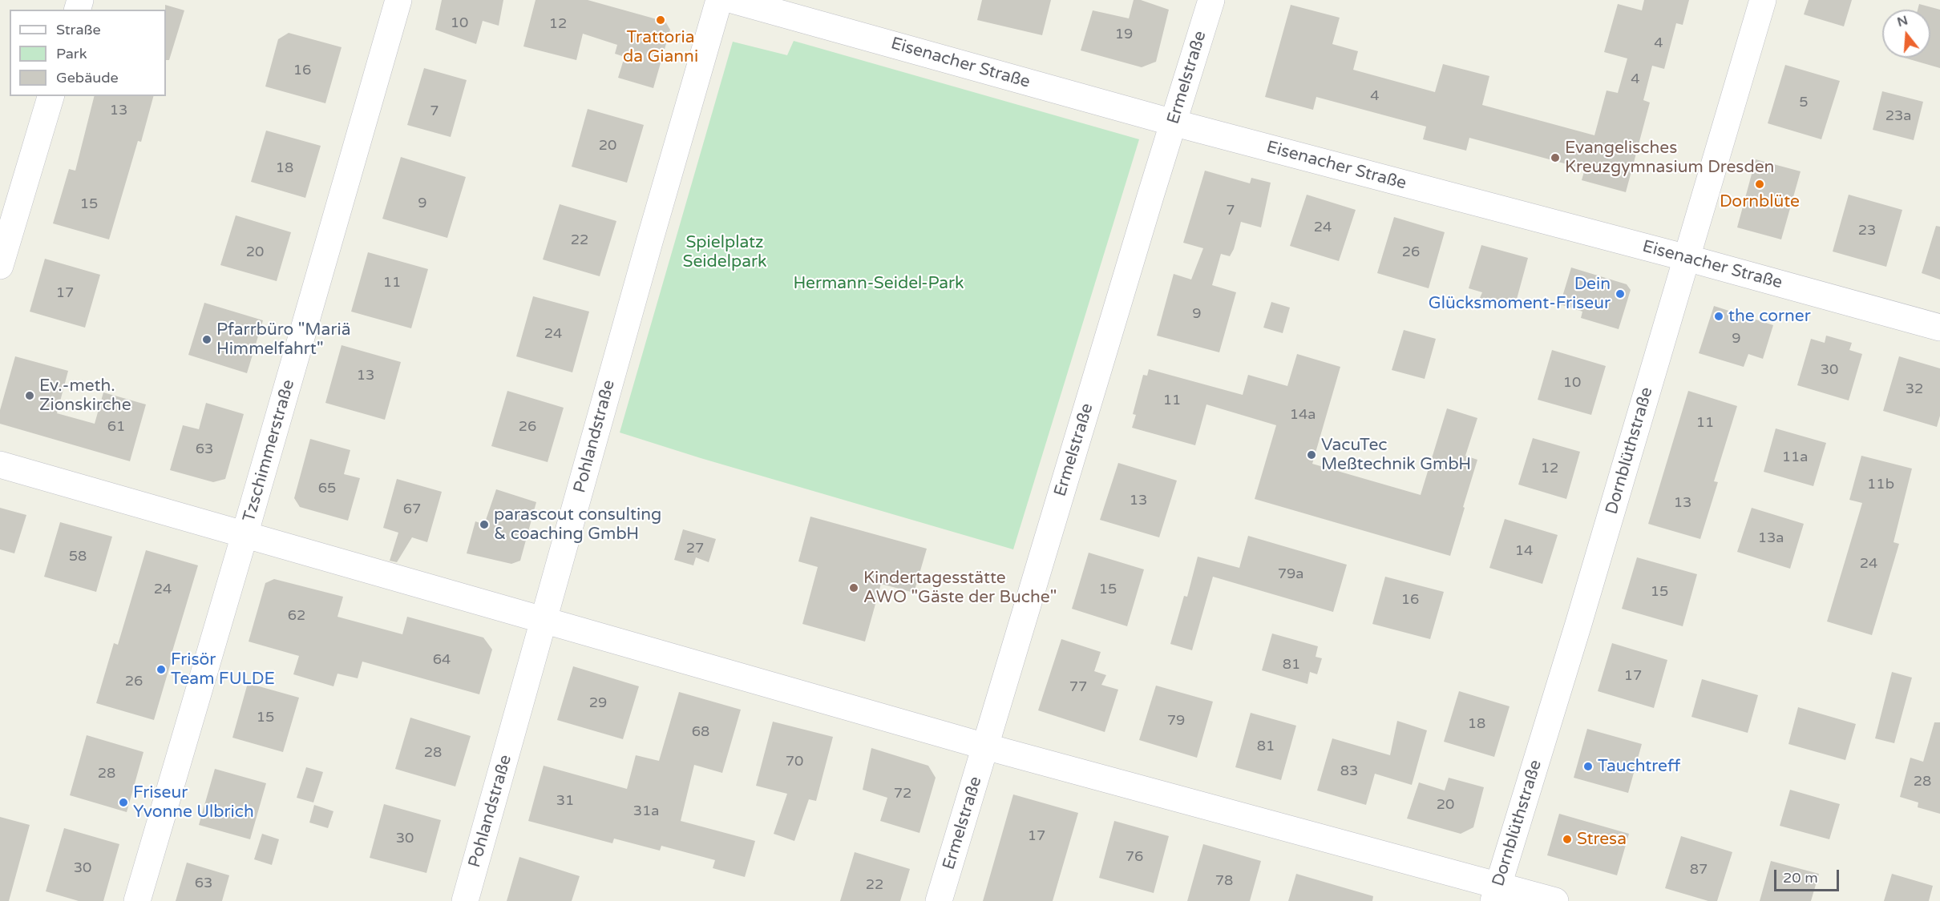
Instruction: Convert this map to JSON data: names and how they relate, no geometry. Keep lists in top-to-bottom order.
{
  "streets": {
    "street": [
      "Eisenacher Straße",
      "Ermelstraße",
      "Pohlandstraße",
      "Tzschimmerstraße",
      "Dornblüthstraße"
    ]
  },
  "crossings": [
    ["Eisenacher Straße", "Ermelstraße"],
    ["Eisenacher Straße", "Dornblüthstraße"]
  ],
  "parks": ["Spielplatz Seidelpark", "Hermann-Seidel-Park"],
  "places": [
    "Trattoria da Gianni",
    "Evangelisches Kreuzgymnasium Dresden",
    "Dornblüte",
    "Dein Glücksmoment-Friseur",
    "the corner",
    "Pfarrbüro \"Mariä Himmelfahrt\"",
    "Ev.-meth. Zionskirche",
    "VacuTec Meßtechnik GmbH",
    "parascout consulting & coaching GmbH",
    "Kindertagesstätte AWO \"Gäste der Buche\"",
    "Frisör Team FULDE",
    "Tauchtreff",
    "Friseur Yvonne Ulbrich",
    "Stresa"
  ],
  "house_numbers": [
    "10",
    "12",
    "19",
    "4",
    "16",
    "4",
    "4",
    "5",
    "13",
    "7",
    "23a",
    "20",
    "18",
    "9",
    "15",
    "7",
    "24",
    "23",
    "22",
    "20",
    "26",
    "11",
    "17",
    "9",
    "24",
    "9",
    "30",
    "13",
    "10",
    "32",
    "11",
    "14a",
    "11",
    "61",
    "26",
    "63",
    "11a",
    "12",
    "11b",
    "65",
    "13",
    "13",
    "67",
    "13a",
    "27",
    "14",
    "58",
    "24",
    "79a",
    "24",
    "15",
    "15",
    "16",
    "62",
    "64",
    "81",
    "17",
    "26",
    "77",
    "29",
    "15",
    "79",
    "18",
    "68",
    "81",
    "28",
    "70",
    "83",
    "28",
    "28",
    "72",
    "31",
    "20",
    "31a",
    "17",
    "30",
    "76",
    "30",
    "87",
    "78",
    "63",
    "22"
  ],
  "legend": ["Straße", "Park", "Gebäude"],
  "scale_bar": "20 m",
  "north": "top"
}
